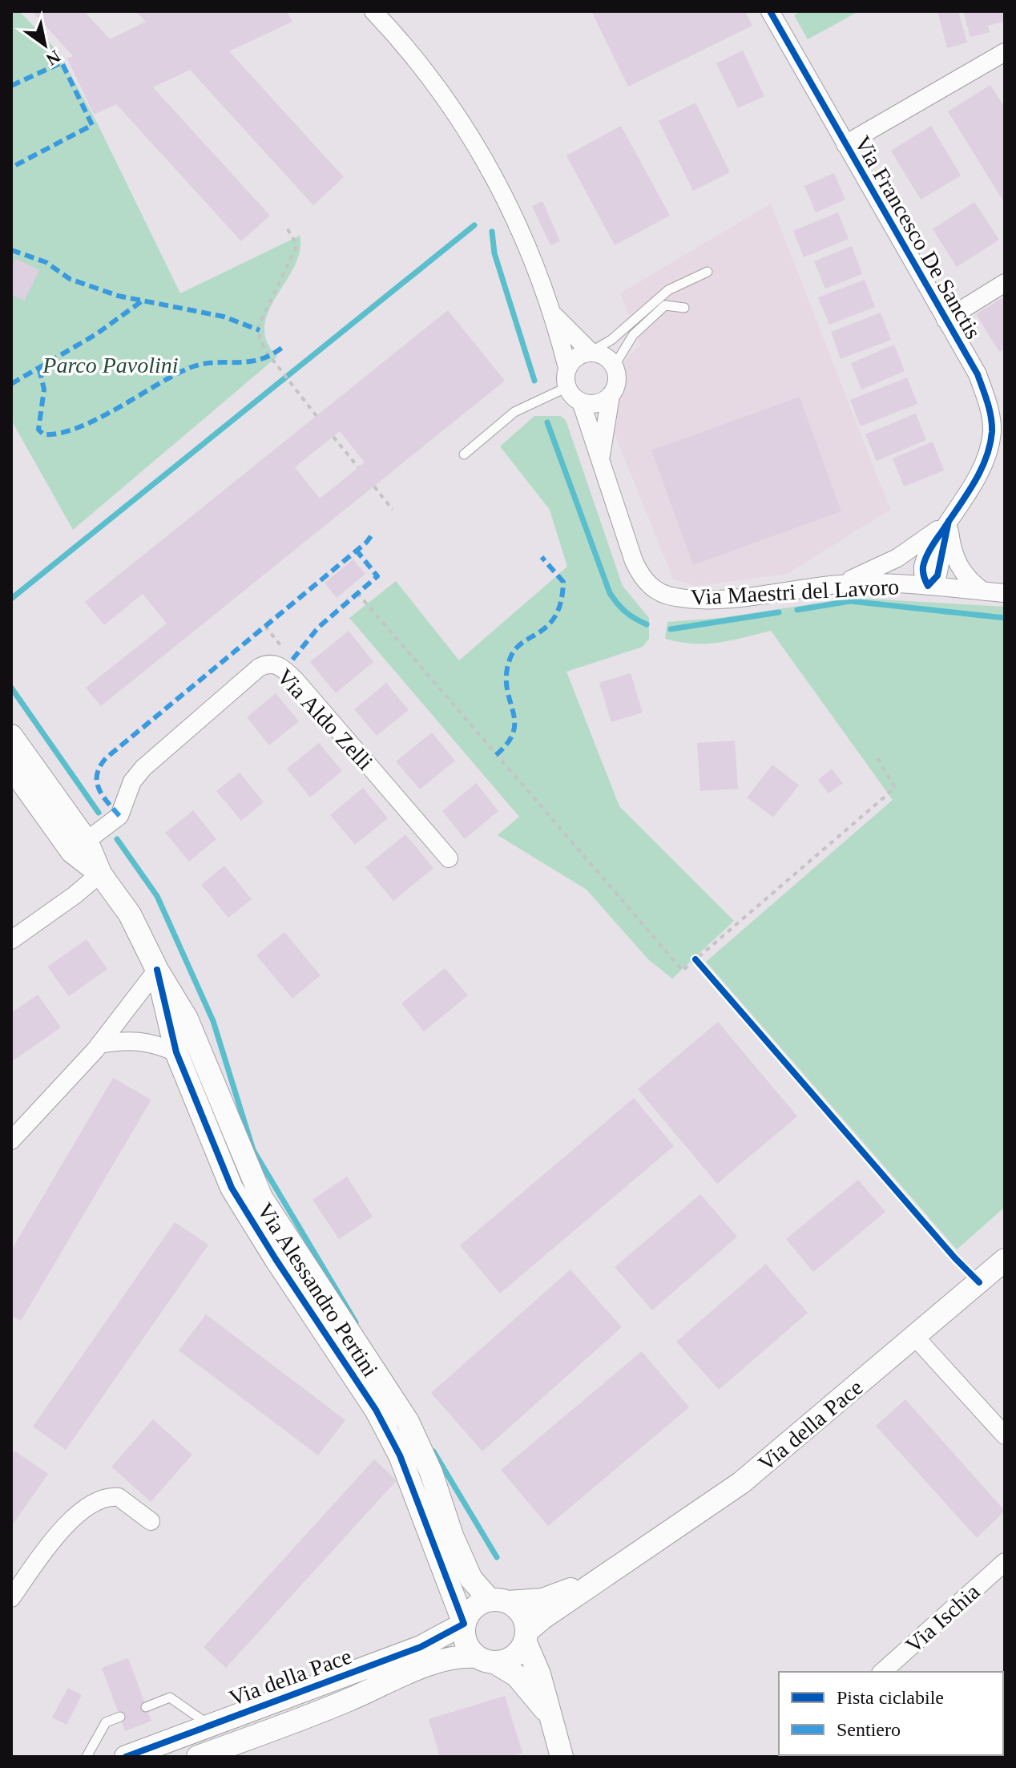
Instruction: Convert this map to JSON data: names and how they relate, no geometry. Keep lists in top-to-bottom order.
{
  "streets": {
    "street": [
      "Via Francesco De Sanctis",
      "Via Maestri del Lavoro",
      "Via Aldo Zelli",
      "Via Alessandro Pertini",
      "Via della Pace",
      "Via Ischia"
    ]
  },
  "crossings": [
    ["Via Francesco De Sanctis", "Via Maestri del Lavoro"],
    ["Via Aldo Zelli", "Via Alessandro Pertini"],
    ["Via Alessandro Pertini", "Via della Pace"]
  ],
  "parks": ["Parco Pavolini"],
  "legend": ["Pista ciclabile", "Sentiero"],
  "north": "bottom right"
}
